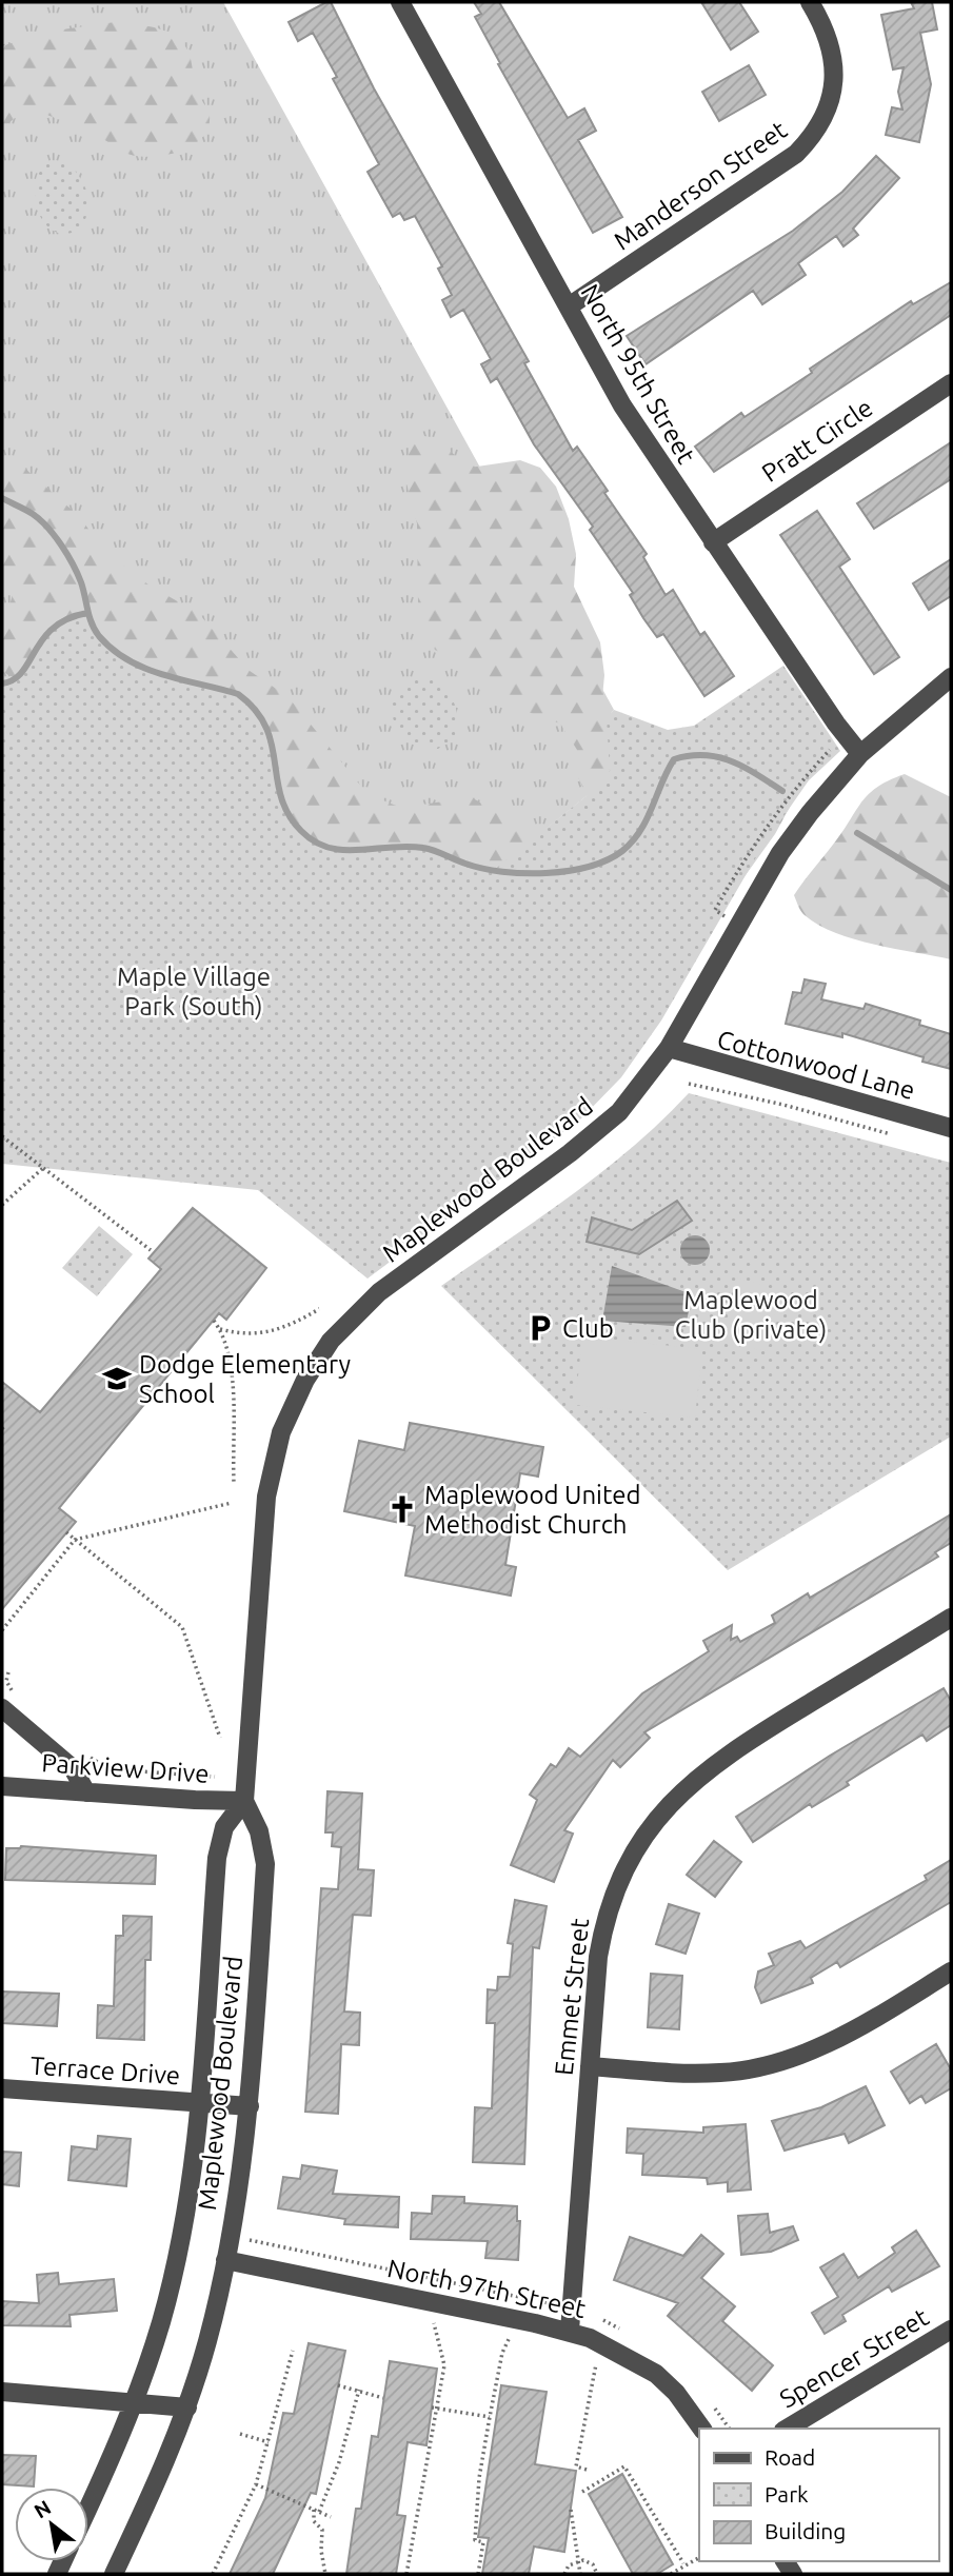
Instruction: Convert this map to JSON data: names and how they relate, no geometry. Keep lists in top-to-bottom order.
{
  "streets": {
    "street": [
      "Manderson Street",
      "North 95th Street",
      "Pratt Circle",
      "Cottonwood Lane",
      "Maplewood Boulevard",
      "Parkview Drive",
      "Emmet Street",
      "Terrace Drive",
      "North 97th Street",
      "Spencer Street"
    ]
  },
  "crossings": [
    ["Manderson Street", "North 95th Street"],
    ["North 95th Street", "Pratt Circle"],
    ["North 95th Street", "Maplewood Boulevard"],
    ["Cottonwood Lane", "Maplewood Boulevard"],
    ["Maplewood Boulevard", "Parkview Drive"],
    ["Maplewood Boulevard", "Terrace Drive"],
    ["Maplewood Boulevard", "North 97th Street"],
    ["Emmet Street", "North 97th Street"]
  ],
  "parks": ["Maple Village Park (South)", "Maplewood Club (private)"],
  "places": {
    "parking": ["Club"],
    "school or university": ["Dodge Elementary School"],
    "church": ["Maplewood United Methodist Church"]
  },
  "legend": ["Road", "Park", "Building"],
  "north": "top left"
}
